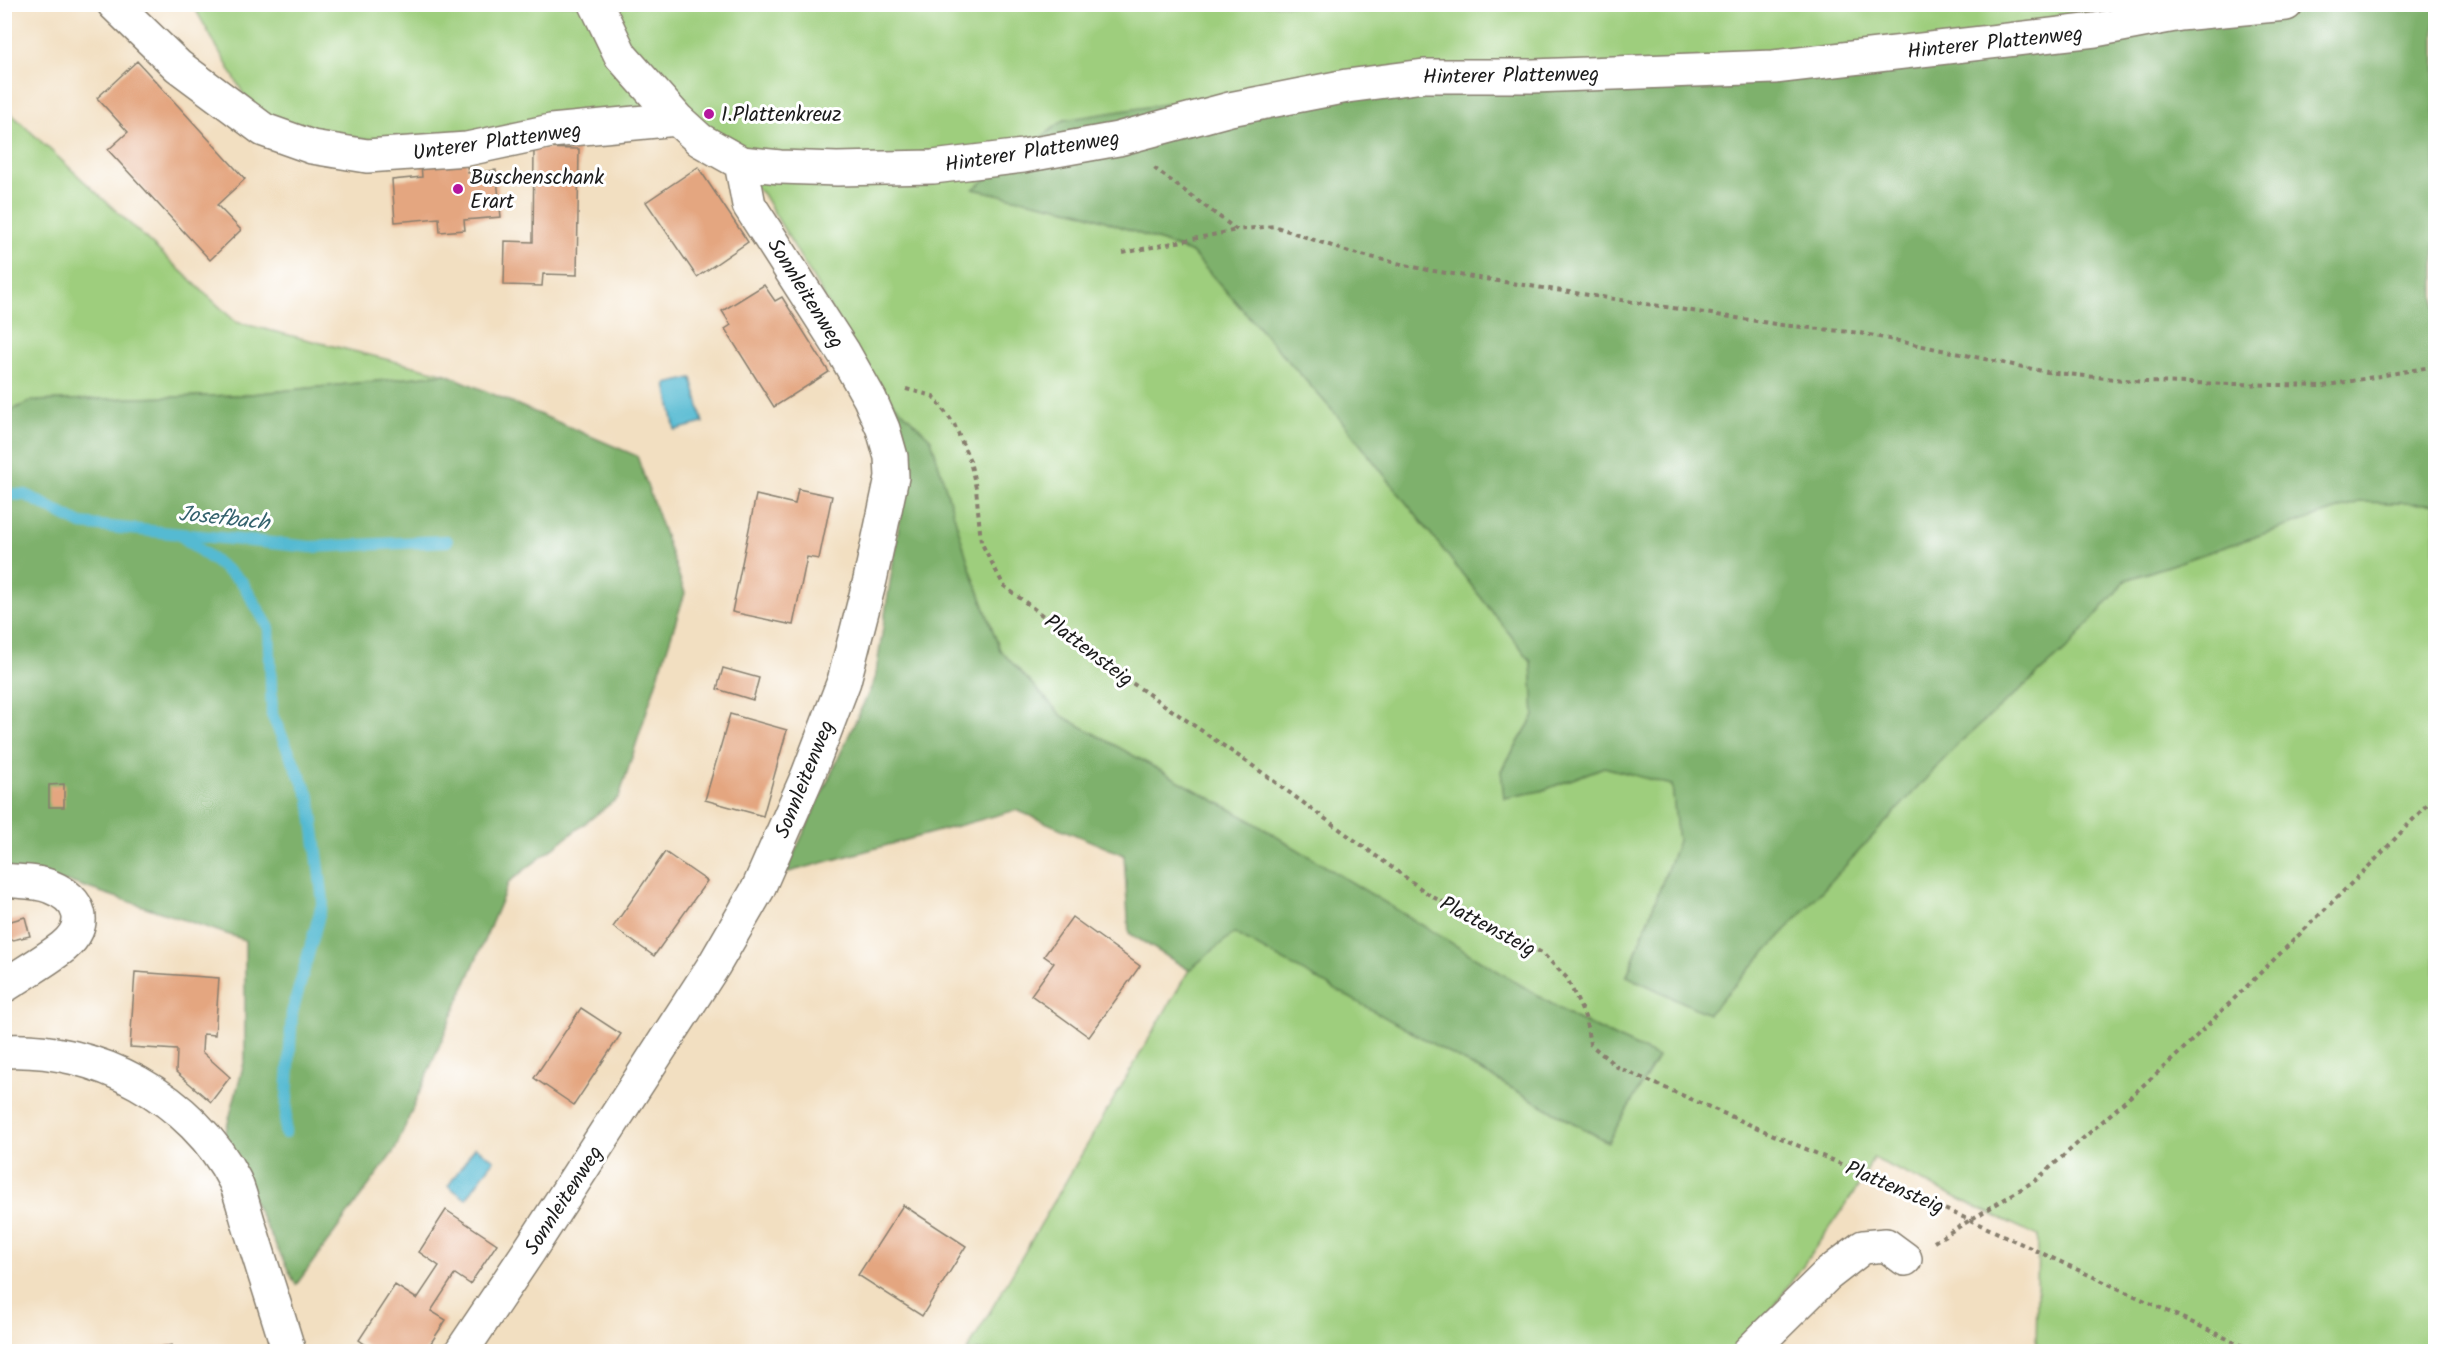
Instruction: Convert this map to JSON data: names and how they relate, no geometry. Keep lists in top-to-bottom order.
{
  "streets": {
    "street": ["Hinterer Plattenweg", "Unterer Plattenweg", "Sonnleitenweg"],
    "path": ["Plattensteig"]
  },
  "crossings": [
    ["Hinterer Plattenweg", "Sonnleitenweg"],
    ["Sonnleitenweg", "Plattensteig"]
  ],
  "water": ["Josefbach"],
  "places": ["1.Plattenkreuz", "Buschenschank Erart"]
}
